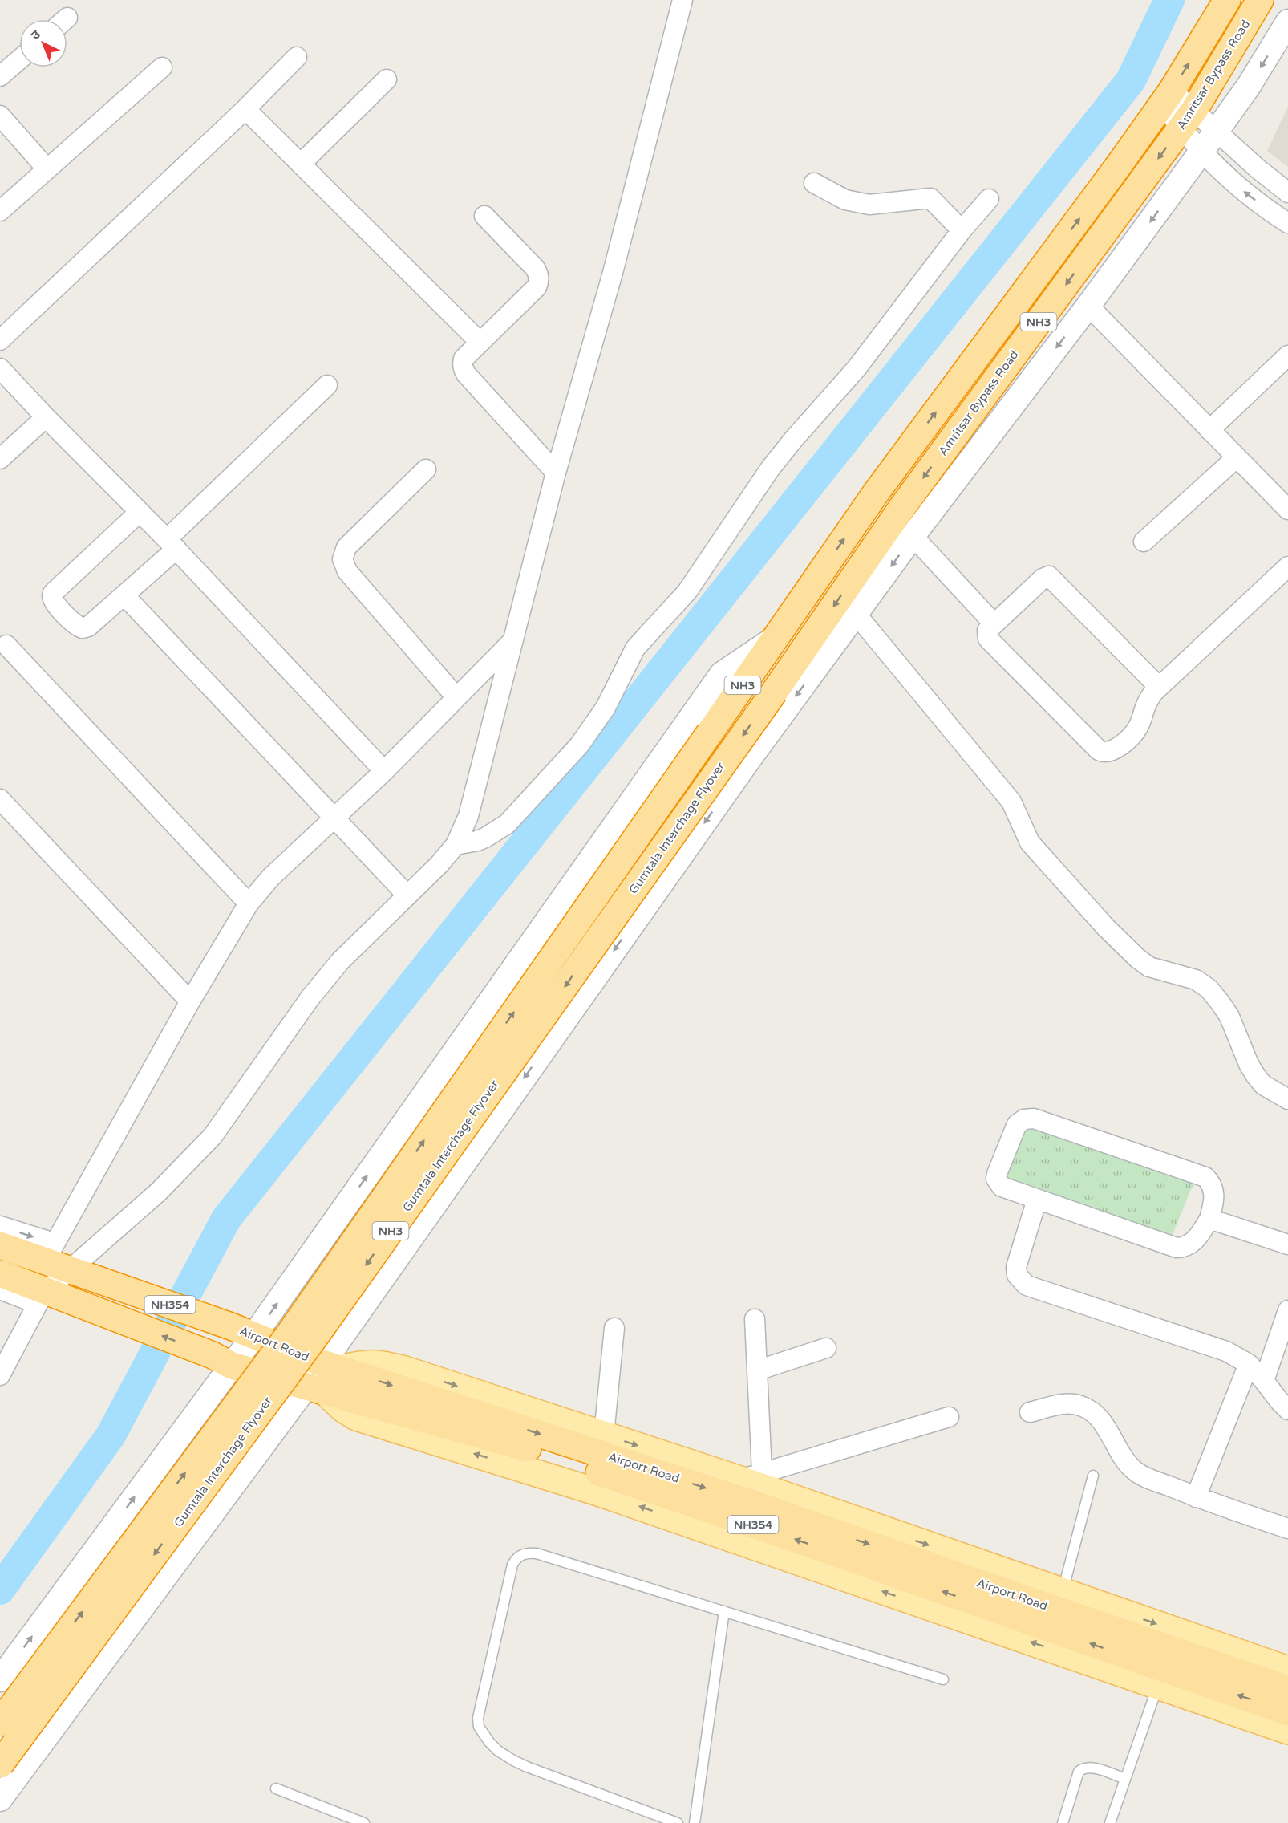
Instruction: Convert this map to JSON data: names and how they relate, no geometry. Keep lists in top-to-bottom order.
{
  "streets": {
    "highway": [
      "Amritsar Bypass Road",
      "NH3",
      "Gumtala Interchage Flyover",
      "NH354",
      "Airport Road"
    ]
  },
  "crossings": [
    ["Amritsar Bypass Road", "Gumtala Interchage Flyover"],
    ["NH3", "Gumtala Interchage Flyover"]
  ],
  "north": "top left"
}
